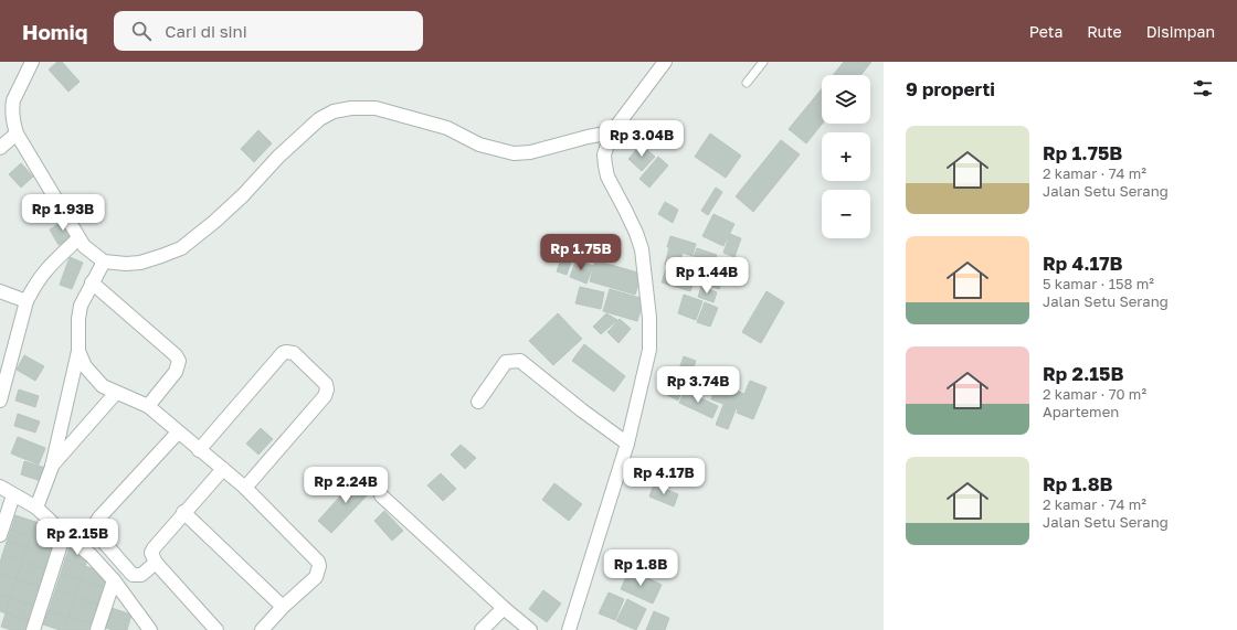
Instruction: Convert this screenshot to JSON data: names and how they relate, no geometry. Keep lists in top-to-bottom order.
{
  "page": {
    "header": "Homiq",
    "search": "Cari di sini",
    "nav": ["Peta", "Rute", "Disimpan"],
    "heading": "9 properti",
    "map_buttons": ["+", "−"],
    "list": [
      {
        "name": "Rp 1.75B",
        "note": "2 kamar · 74 m² · Jalan Setu Serang"
      },
      {
        "name": "Rp 4.17B",
        "note": "5 kamar · 158 m² · Jalan Setu Serang"
      },
      {
        "name": "Rp 2.15B",
        "note": "2 kamar · 70 m² · Apartemen"
      },
      {
        "name": "Rp 1.8B",
        "note": "2 kamar · 74 m² · Jalan Setu Serang"
      }
    ],
    "price": [
      "Rp 3.04B",
      "Rp 1.93B",
      "Rp 1.75B",
      "Rp 1.44B",
      "Rp 3.74B",
      "Rp 4.17B",
      "Rp 2.24B",
      "Rp 2.15B",
      "Rp 1.8B"
    ]
  }
}
